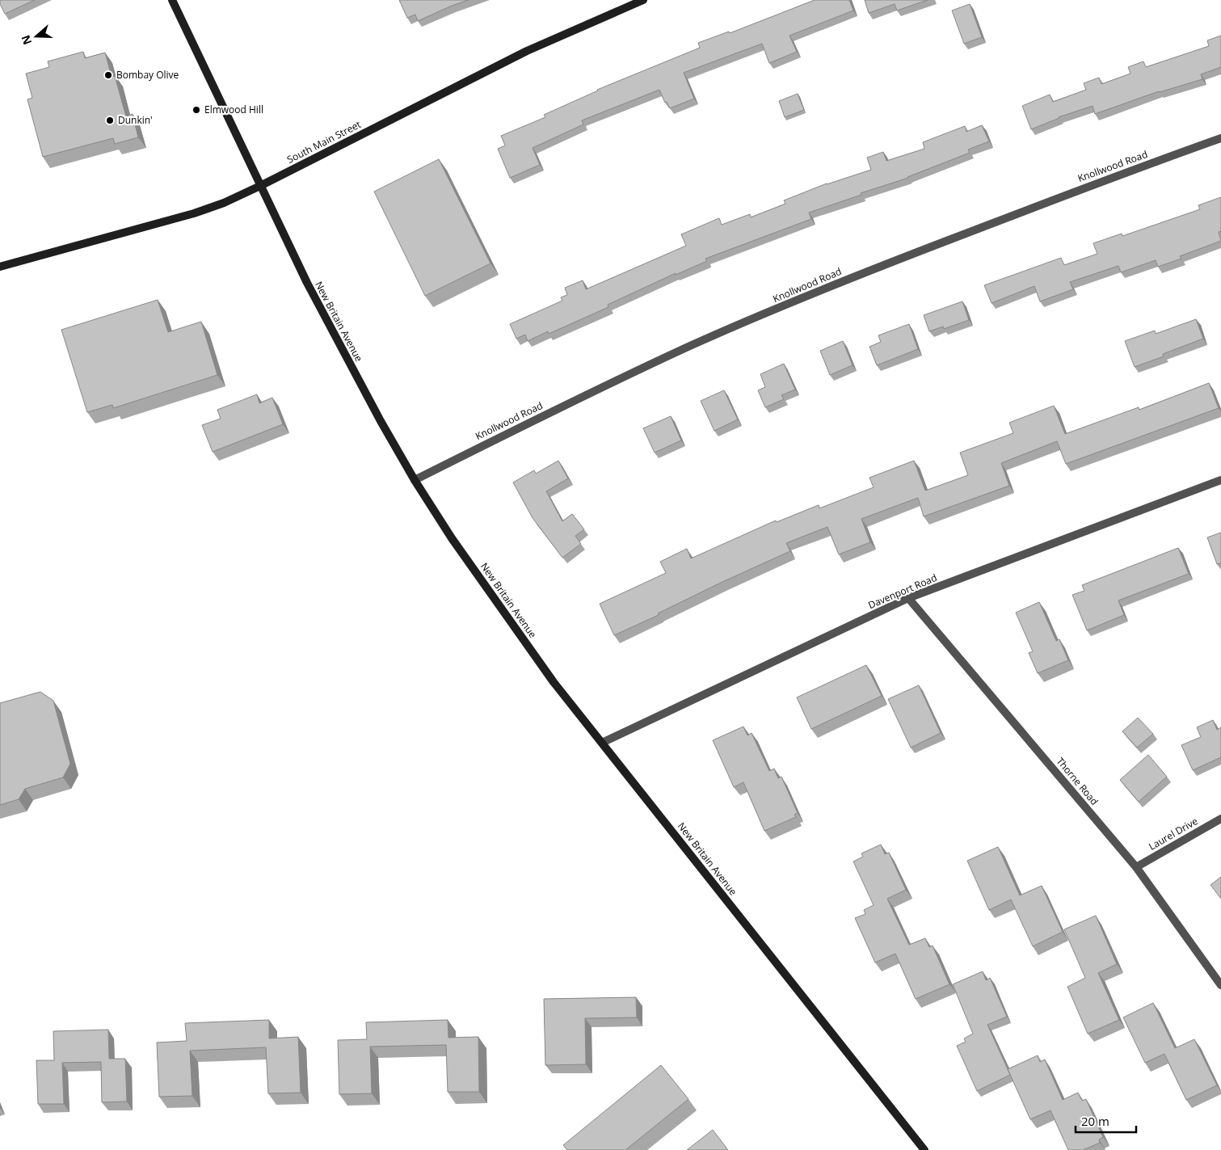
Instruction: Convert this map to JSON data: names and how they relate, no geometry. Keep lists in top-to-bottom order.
{
  "streets": {
    "main road": ["South Main Street", "New Britain Avenue"],
    "street": [
      "Knollwood Road",
      "Davenport Road",
      "Thorne Road",
      "Laurel Drive"
    ]
  },
  "crossings": [
    ["South Main Street", "New Britain Avenue"],
    ["Knollwood Road", "New Britain Avenue"],
    ["New Britain Avenue", "Davenport Road"],
    ["Davenport Road", "Thorne Road"],
    ["Thorne Road", "Laurel Drive"]
  ],
  "places": ["Bombay Olive", "Elmwood Hill", "Dunkin'"],
  "scale_bar": "20 m",
  "north": "left"
}
